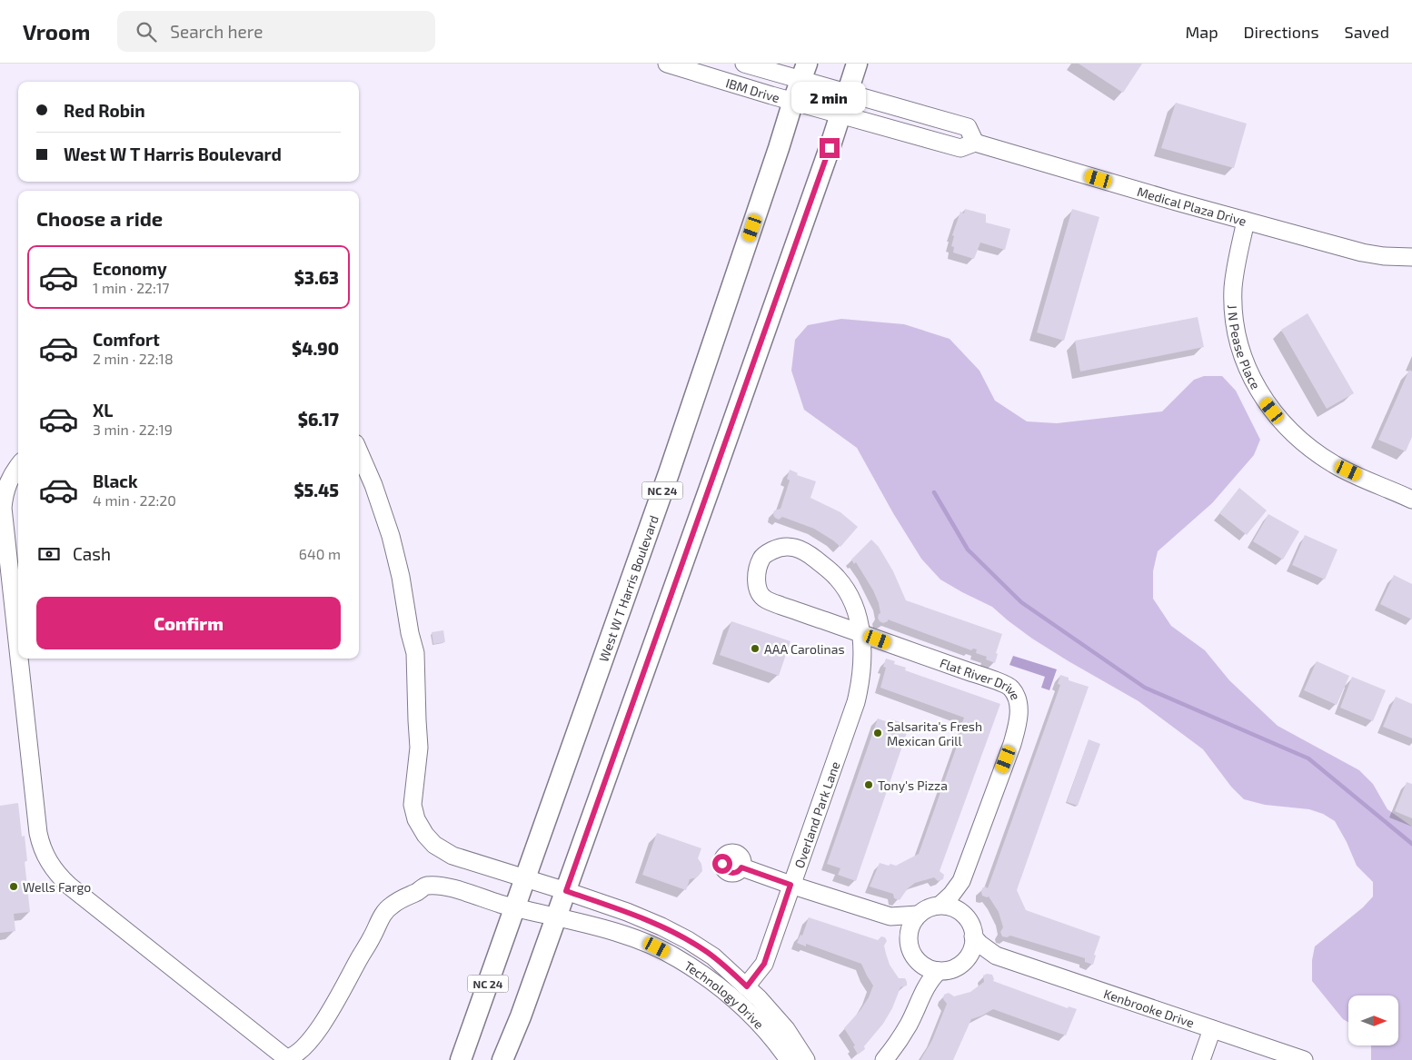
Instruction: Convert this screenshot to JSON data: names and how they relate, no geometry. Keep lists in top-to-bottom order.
{
  "streets": {
    "main road": ["NC 24", "West W T Harris Boulevard"],
    "street": [
      "IBM Drive",
      "Medical Plaza Drive",
      "J N Pease Place",
      "Flat River Drive",
      "Overland Park Lane",
      "Technology Drive",
      "Kenbrooke Drive"
    ]
  },
  "crossings": [
    ["IBM Drive", "Medical Plaza Drive"],
    ["IBM Drive", "West W T Harris Boulevard"],
    ["Medical Plaza Drive", "J N Pease Place"],
    ["West W T Harris Boulevard", "Technology Drive"],
    ["Flat River Drive", "Overland Park Lane"],
    ["Flat River Drive", "Kenbrooke Drive"],
    ["Overland Park Lane", "Technology Drive"]
  ],
  "places": [
    "AAA Carolinas",
    "Salsarita's Fresh Mexican Grill",
    "Tony's Pizza",
    "Wells Fargo"
  ],
  "north": "right",
  "page": {
    "header": "Vroom",
    "search": "Search here",
    "nav": ["Map", "Directions", "Saved"],
    "bubble": "2 min",
    "banner": ["Red Robin", "West W T Harris Boulevard"],
    "heading": "Choose a ride",
    "list": [
      {
        "name": "Economy",
        "note": "1 min · 22:17",
        "value": "$3.63"
      },
      {
        "name": "Comfort",
        "note": "2 min · 22:18",
        "value": "$4.90"
      },
      {
        "name": "XL",
        "note": "3 min · 22:19",
        "value": "$6.17"
      },
      {
        "name": "Black",
        "note": "4 min · 22:20",
        "value": "$5.45"
      }
    ],
    "pay": ["Cash", "640 m"],
    "buttons": "Confirm"
  }
}
